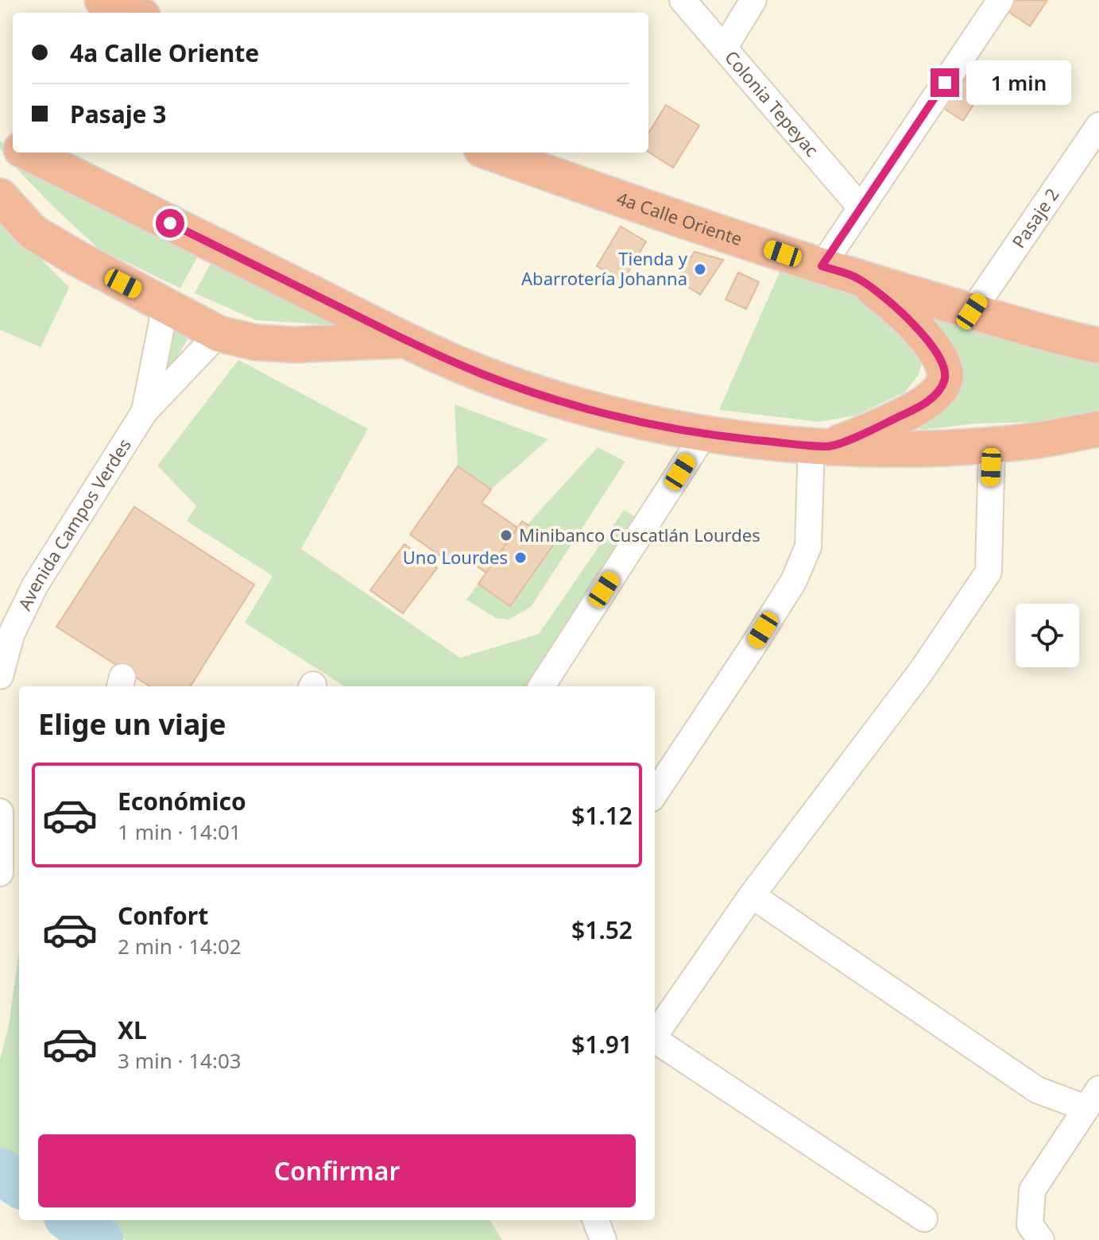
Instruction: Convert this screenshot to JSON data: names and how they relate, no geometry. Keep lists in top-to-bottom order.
{
  "streets": {
    "highway": ["4a Calle Oriente"],
    "street": ["Colonia Tepeyac", "Pasaje 2", "Avenida Campos Verdes"]
  },
  "crossings": [
    ["4a Calle Oriente", "Pasaje 2"]
  ],
  "places": ["Tienda y Abarrotería Johanna", "Minibanco Cuscatlán Lourdes", "Uno Lourdes"],
  "page": {
    "banner": ["4a Calle Oriente", "Pasaje 3"],
    "bubble": "1 min",
    "heading": "Elige un viaje",
    "list": [
      {
        "name": "Económico",
        "note": "1 min · 14:01",
        "value": "$1.12"
      },
      {
        "name": "Confort",
        "note": "2 min · 14:02",
        "value": "$1.52"
      },
      {
        "name": "XL",
        "note": "3 min · 14:03",
        "value": "$1.91"
      }
    ],
    "buttons": "Confirmar"
  }
}
